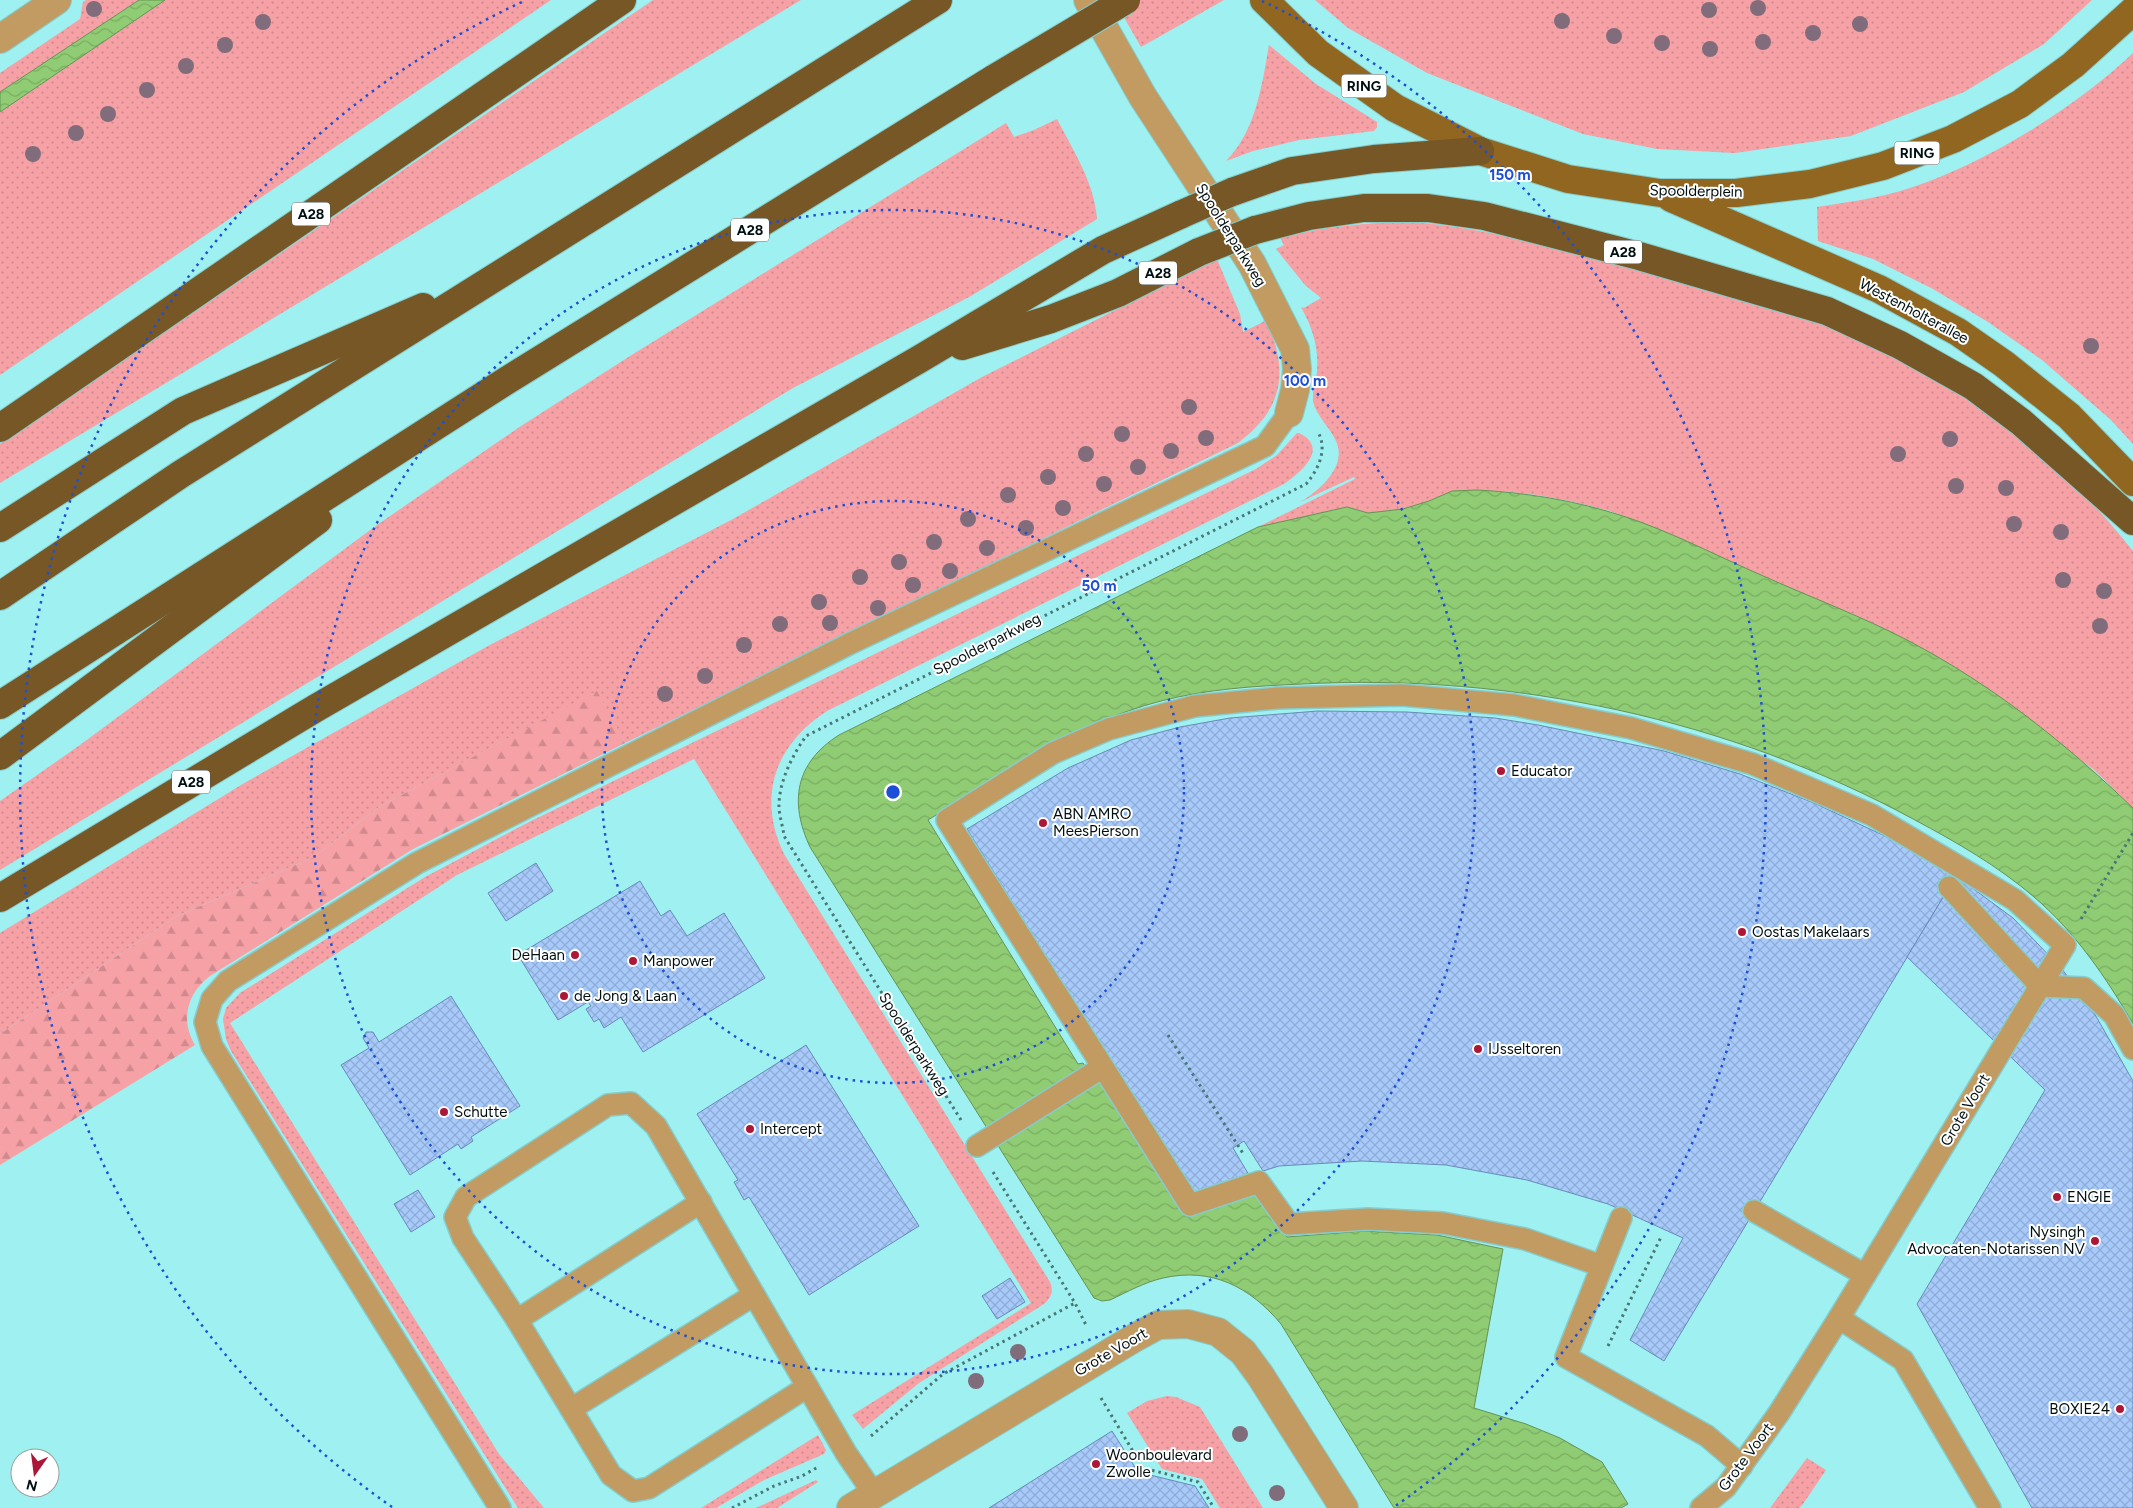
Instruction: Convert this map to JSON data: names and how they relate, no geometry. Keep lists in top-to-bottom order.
{
  "streets": {
    "highway": ["A28"],
    "main road": ["RING", "Spoolderplein", "Westenholterallee"],
    "street": ["Spoolderparkweg", "Grote Voort"]
  },
  "crossings": [
    ["Spoolderplein", "A28"],
    ["Spoolderplein", "Westenholterallee"],
    ["Spoolderparkweg", "Grote Voort"]
  ],
  "places": [
    "Educator",
    "ABN AMRO MeesPierson",
    "Oostas Makelaars",
    "DeHaan",
    "Manpower",
    "de Jong & Laan",
    "IJsseltoren",
    "Schutte",
    "Intercept",
    "ENGIE",
    "Nysingh Advocaten-Notarissen NV",
    "BOXIE24",
    "Woonboulevard Zwolle"
  ],
  "north": "bottom",
  "rings": ["150 m", "100 m", "50 m"]
}
